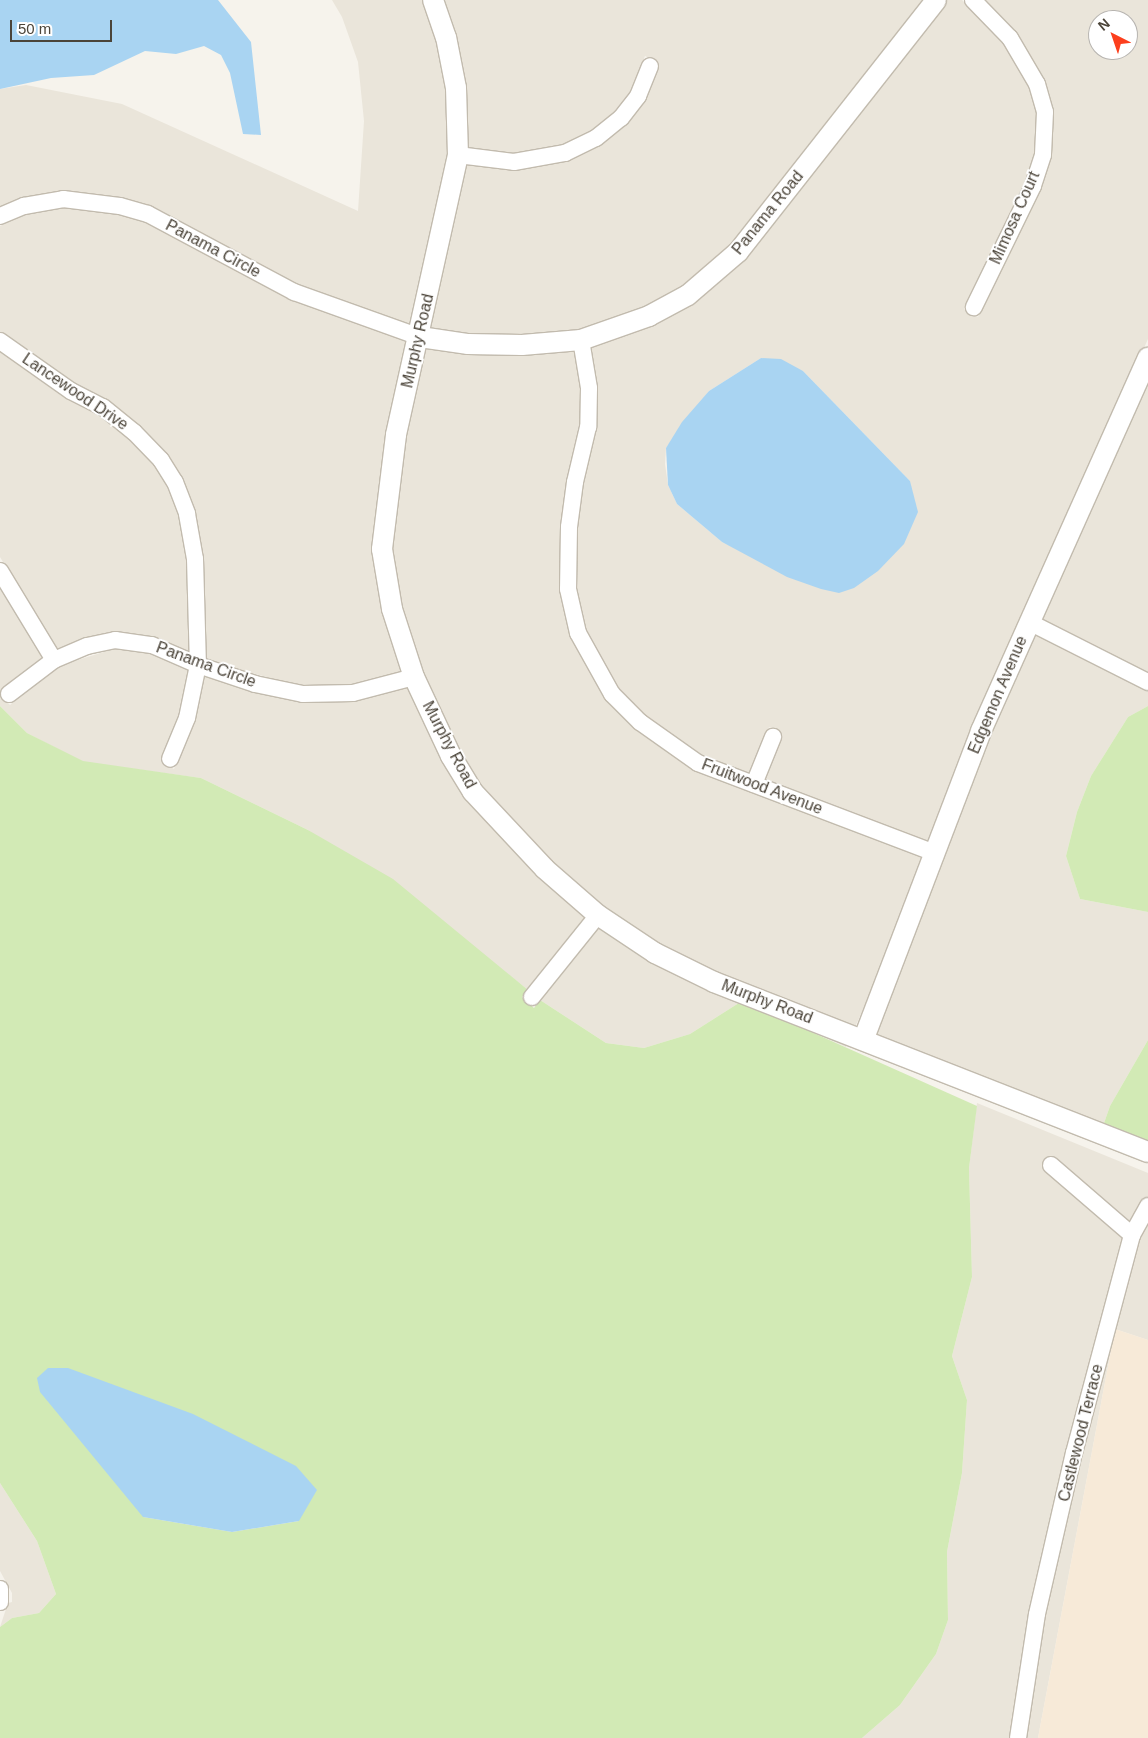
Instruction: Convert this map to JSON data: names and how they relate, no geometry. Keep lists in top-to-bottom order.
{
  "streets": {
    "street": [
      "Panama Road",
      "Mimosa Court",
      "Panama Circle",
      "Murphy Road",
      "Lancewood Drive",
      "Edgemon Avenue",
      "Fruitwood Avenue",
      "Castlewood Terrace"
    ]
  },
  "crossings": [
    ["Panama Road", "Panama Circle"],
    ["Panama Road", "Murphy Road"],
    ["Panama Road", "Fruitwood Avenue"],
    ["Panama Circle", "Murphy Road"],
    ["Panama Circle", "Lancewood Drive"],
    ["Murphy Road", "Edgemon Avenue"],
    ["Edgemon Avenue", "Fruitwood Avenue"]
  ],
  "scale_bar": "50 m",
  "north": "top left"
}
